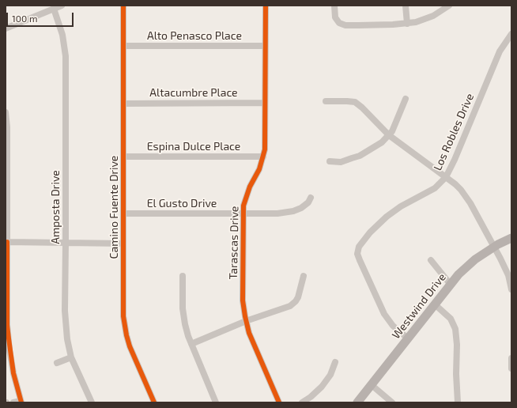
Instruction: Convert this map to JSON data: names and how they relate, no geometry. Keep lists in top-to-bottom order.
{
  "streets": {
    "main road": ["Westwind Drive"],
    "street": [
      "Alto Penasco Place",
      "Altacumbre Place",
      "Los Robles Drive",
      "Espina Dulce Place",
      "El Gusto Drive",
      "Amposta Drive",
      "Camino Fuente Drive",
      "Tarascas Drive"
    ]
  },
  "crossings": [
    ["Alto Penasco Place", "Camino Fuente Drive"],
    ["Alto Penasco Place", "Tarascas Drive"],
    ["Altacumbre Place", "Camino Fuente Drive"],
    ["Altacumbre Place", "Tarascas Drive"],
    ["Los Robles Drive", "Westwind Drive"],
    ["Espina Dulce Place", "Camino Fuente Drive"],
    ["Espina Dulce Place", "Tarascas Drive"],
    ["El Gusto Drive", "Camino Fuente Drive"],
    ["El Gusto Drive", "Tarascas Drive"]
  ],
  "scale_bar": "100 m"
}
